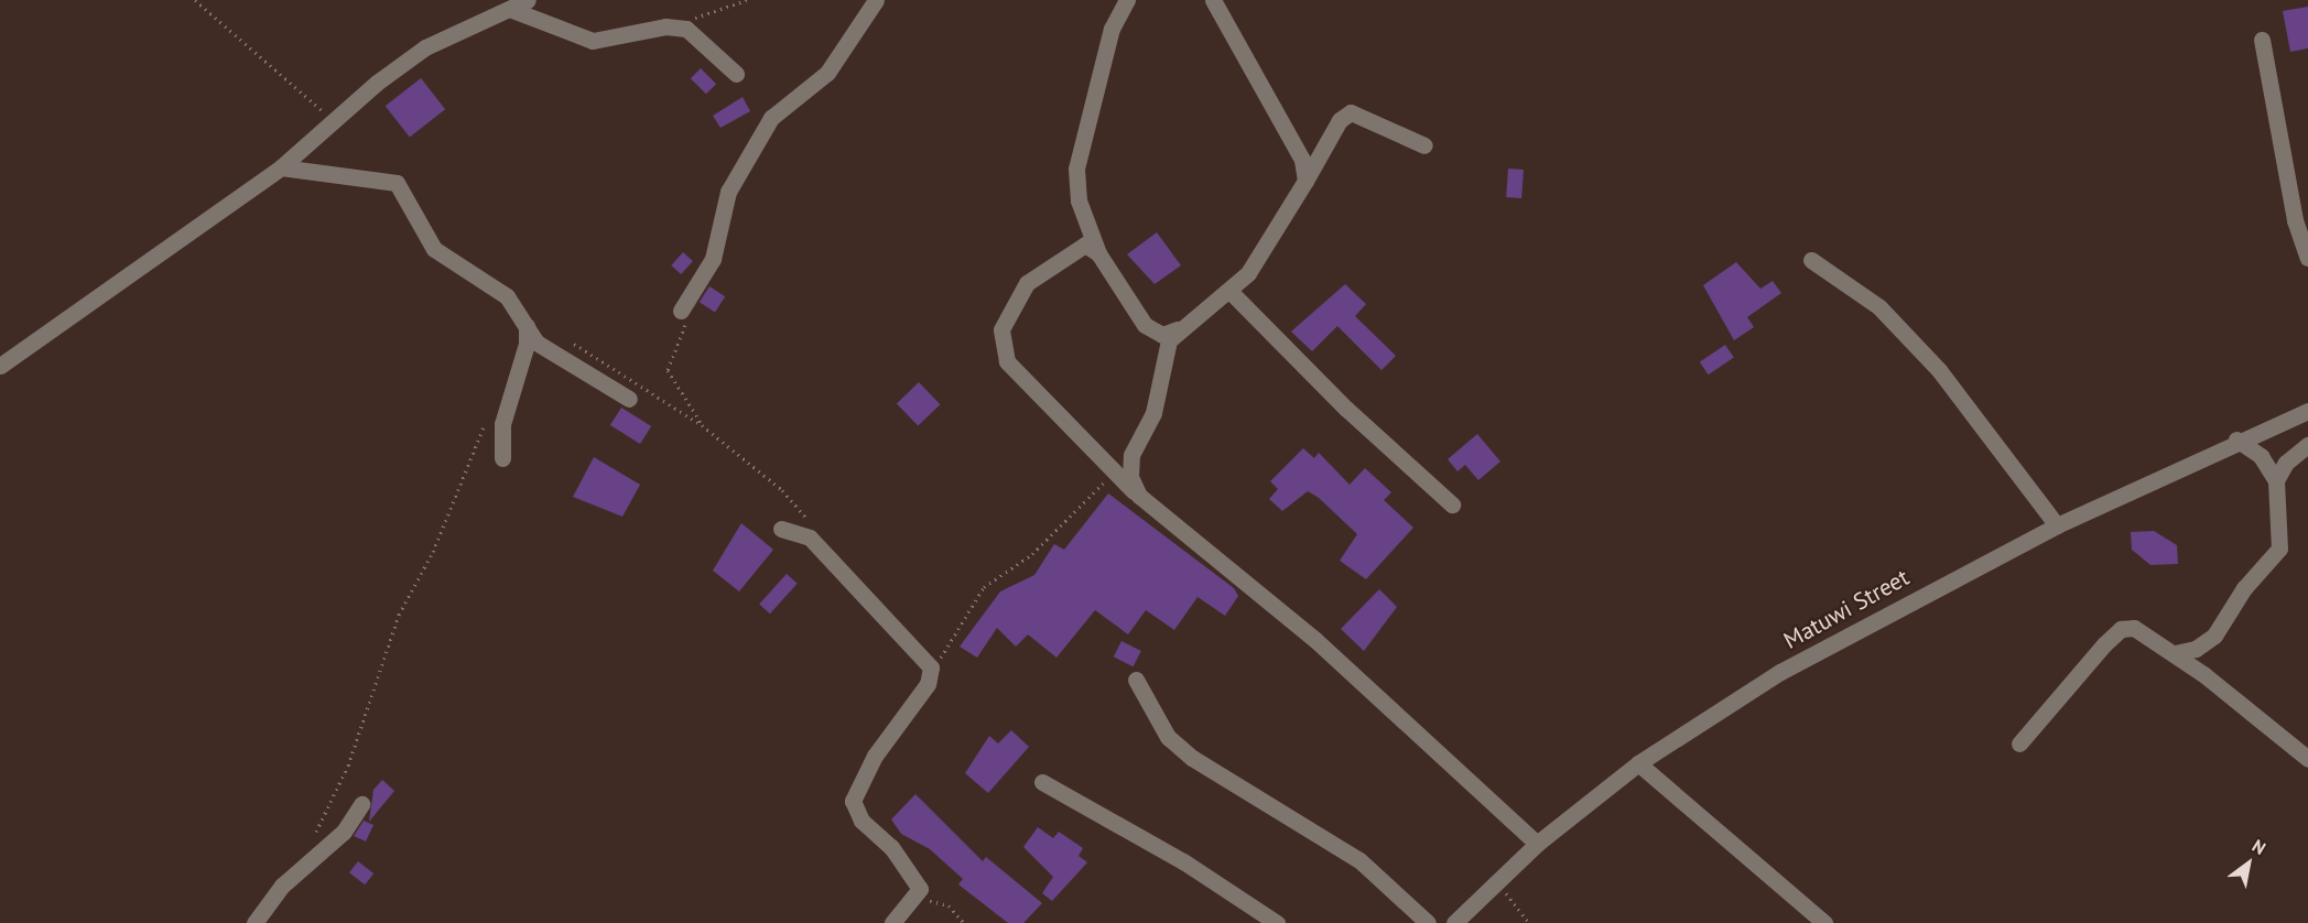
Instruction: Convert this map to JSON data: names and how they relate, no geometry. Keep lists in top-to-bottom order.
{
  "streets": {
    "street": ["Matuwi Street"]
  },
  "north": "top right"
}
